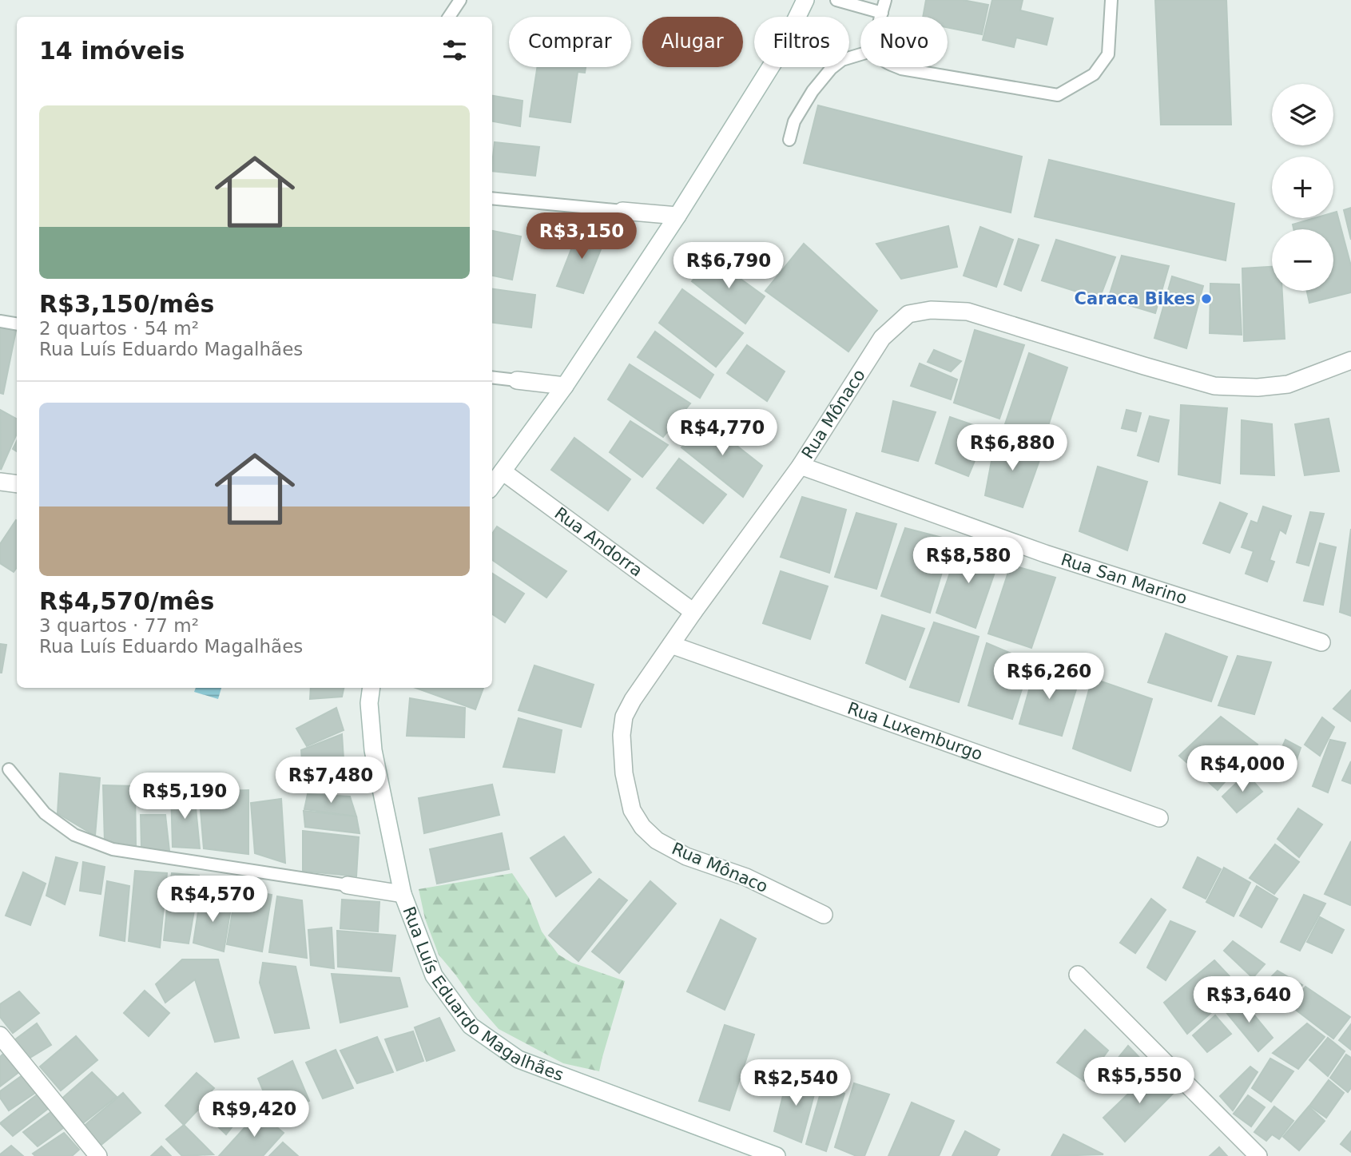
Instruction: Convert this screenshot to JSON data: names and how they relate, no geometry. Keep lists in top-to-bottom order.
{
  "streets": {
    "street": [
      "Rua Mônaco",
      "Rua Andorra",
      "Rua San Marino",
      "Rua Luxemburgo",
      "Rua Luís Eduardo Magalhães"
    ]
  },
  "crossings": [
    ["Rua Mônaco", "Rua Andorra"],
    ["Rua Mônaco", "Rua San Marino"],
    ["Rua Mônaco", "Rua Luxemburgo"]
  ],
  "places": ["Caraca Bikes"],
  "page": {
    "chip": [
      "Comprar",
      "Alugar",
      "Filtros",
      "Novo"
    ],
    "heading": "14 imóveis",
    "map_buttons": ["+", "−"],
    "list": [
      {
        "name": "R$3,150/mês",
        "note": "2 quartos · 54 m² · Rua Luís Eduardo Magalhães"
      },
      {
        "name": "R$4,570/mês",
        "note": "3 quartos · 77 m² · Rua Luís Eduardo Magalhães"
      }
    ],
    "price": [
      "R$3,150",
      "R$6,790",
      "R$4,770",
      "R$6,880",
      "R$8,580",
      "R$6,260",
      "R$4,000",
      "R$7,480",
      "R$5,190",
      "R$4,570",
      "R$3,640",
      "R$5,550",
      "R$2,540",
      "R$9,420"
    ]
  }
}
